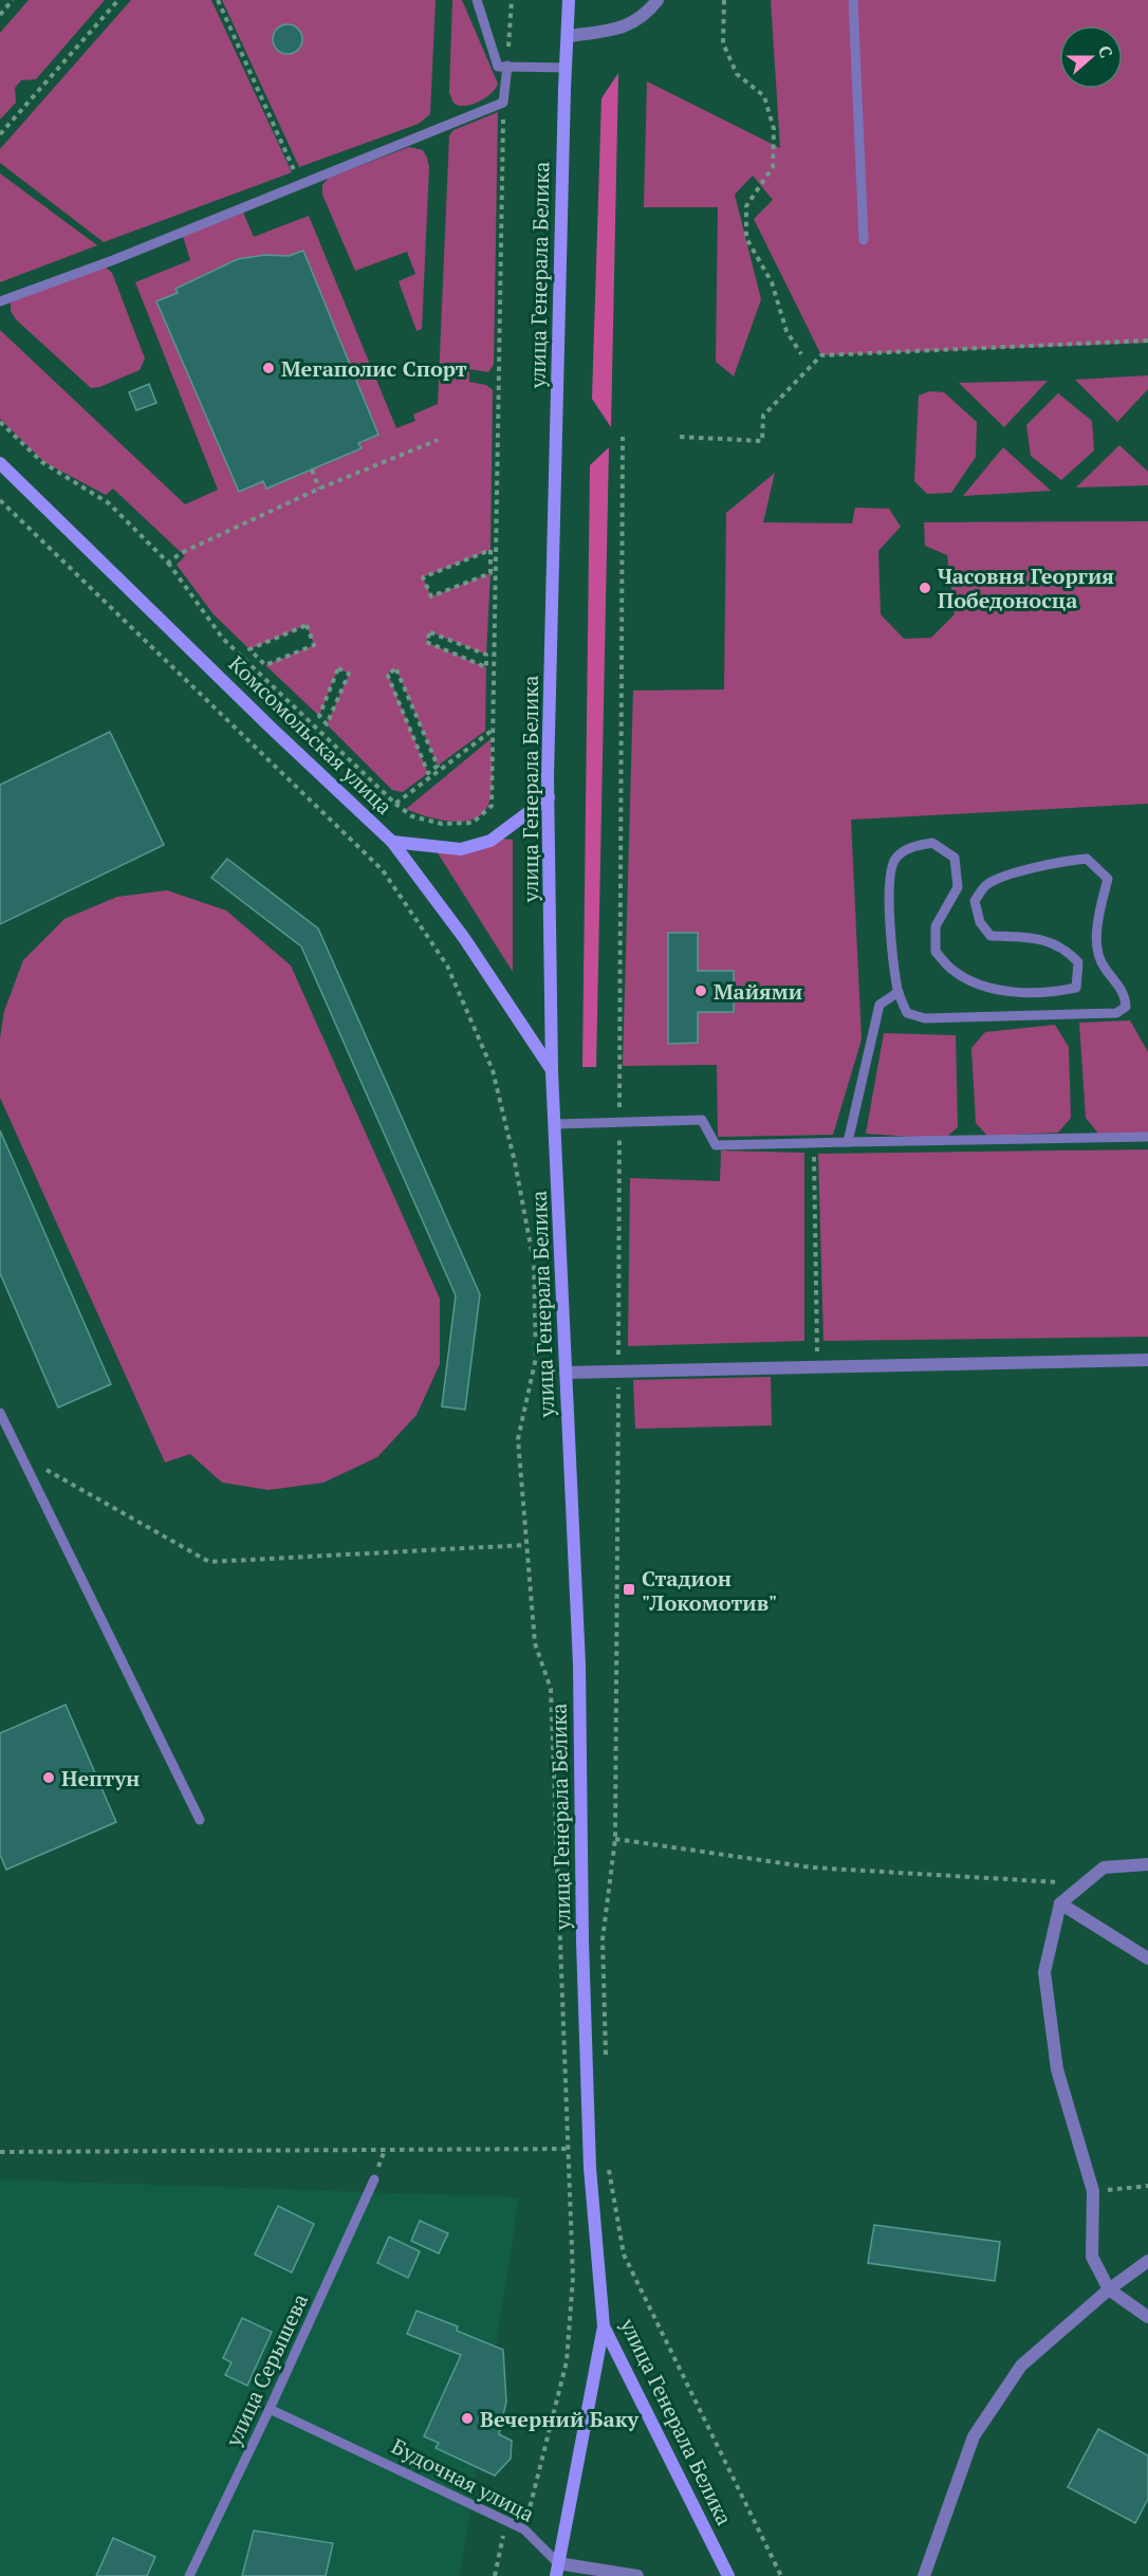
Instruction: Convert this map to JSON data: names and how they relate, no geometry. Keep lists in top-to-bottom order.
{
  "streets": {
    "main road": ["улица Генерала Белика", "Комсомольская улица"],
    "lane": ["улица Серышева", "Будочная улица"]
  },
  "crossings": [
    ["улица Генерала Белика", "Комсомольская улица"],
    ["улица Серышева", "Будочная улица"]
  ],
  "places": {
    "other": [
      "Мегаполис Спорт",
      "Часовня Георгия Победоносца",
      "Майями",
      "Нептун",
      "Вечерний Баку"
    ],
    "transit": ["Стадион \"Локомотив\""]
  },
  "north": "right"
}
